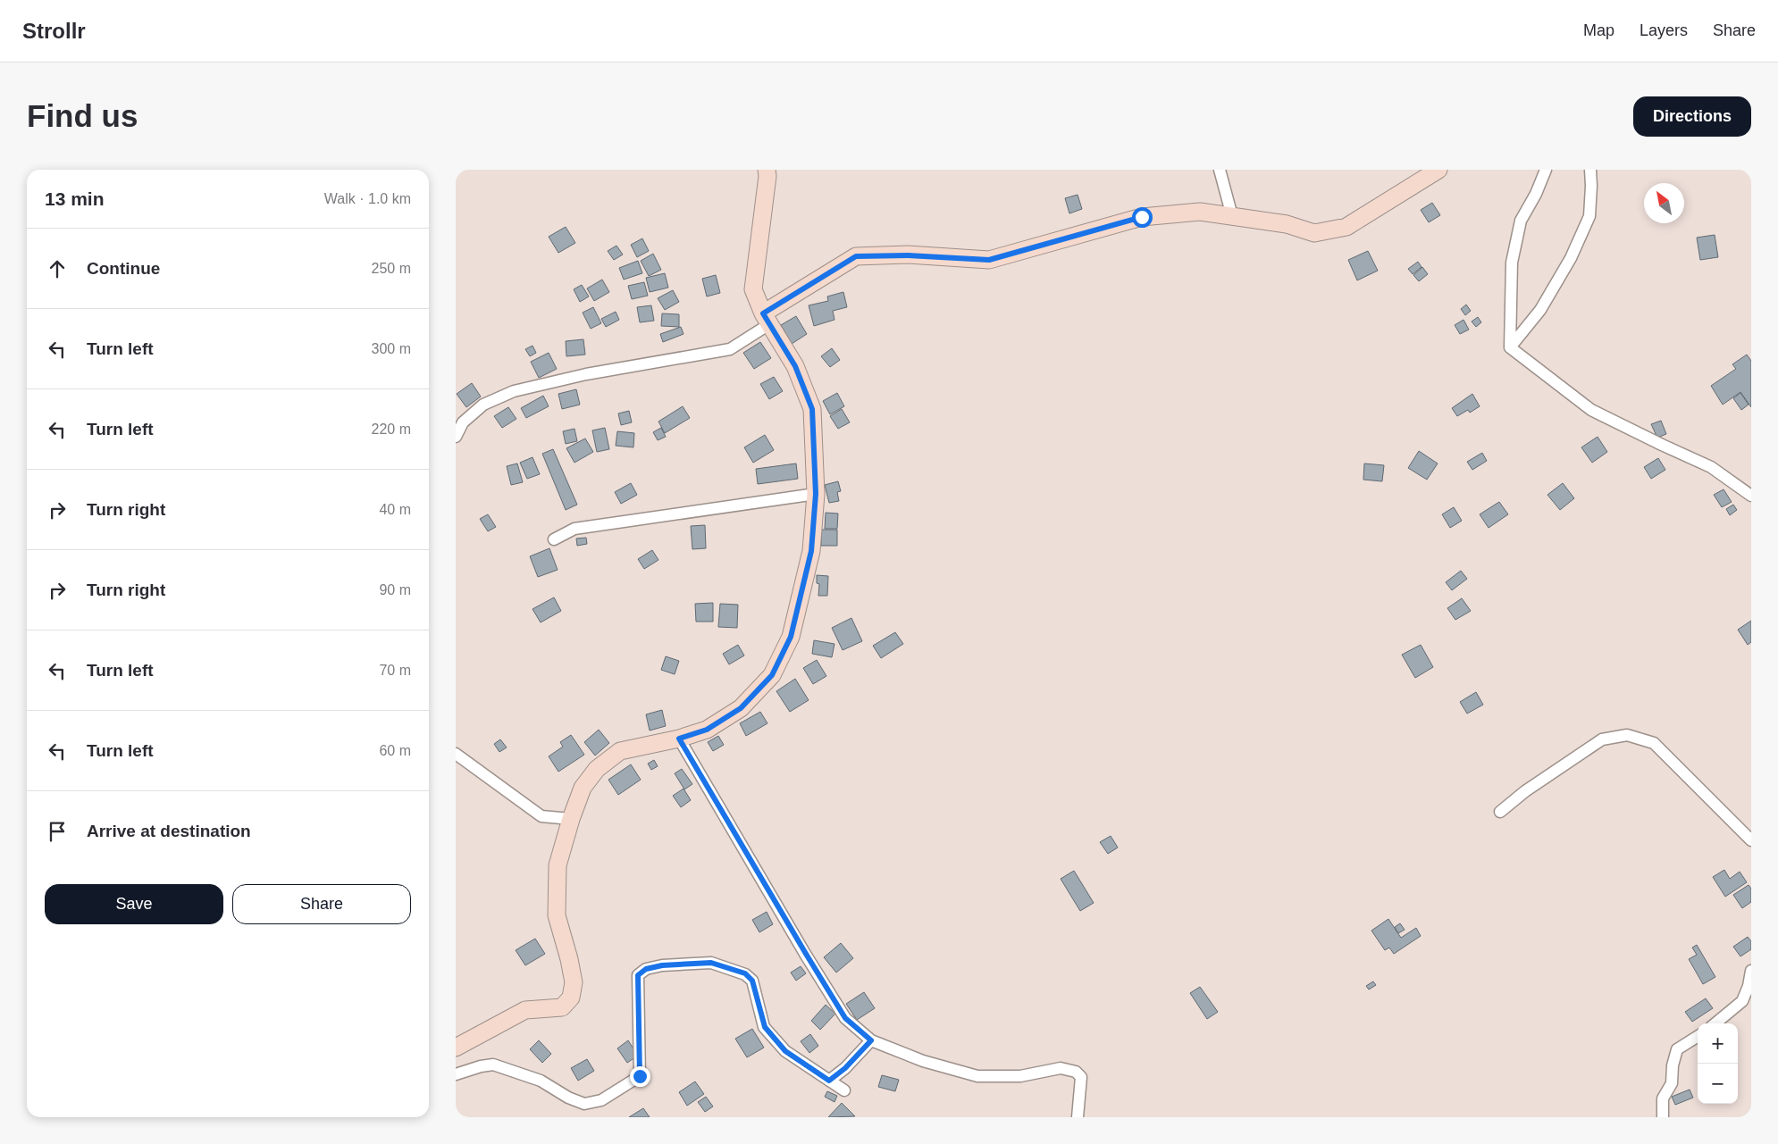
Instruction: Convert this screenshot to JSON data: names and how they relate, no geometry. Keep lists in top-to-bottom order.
{
  "north": "top left",
  "page": {
    "header": "Strollr",
    "nav": ["Map", "Layers", "Share"],
    "buttons": [
      "Directions",
      ["Save", "Share"]
    ],
    "title": "Find us",
    "heading": ["13 min", "Walk · 1.0 km"],
    "list": [
      ["Continue", "250 m"],
      ["Turn left", "300 m"],
      ["Turn left", "220 m"],
      ["Turn right", "40 m"],
      ["Turn right", "90 m"],
      ["Turn left", "70 m"],
      ["Turn left", "60 m"],
      "Arrive at destination"
    ],
    "map_buttons": ["+", "−"]
  }
}
